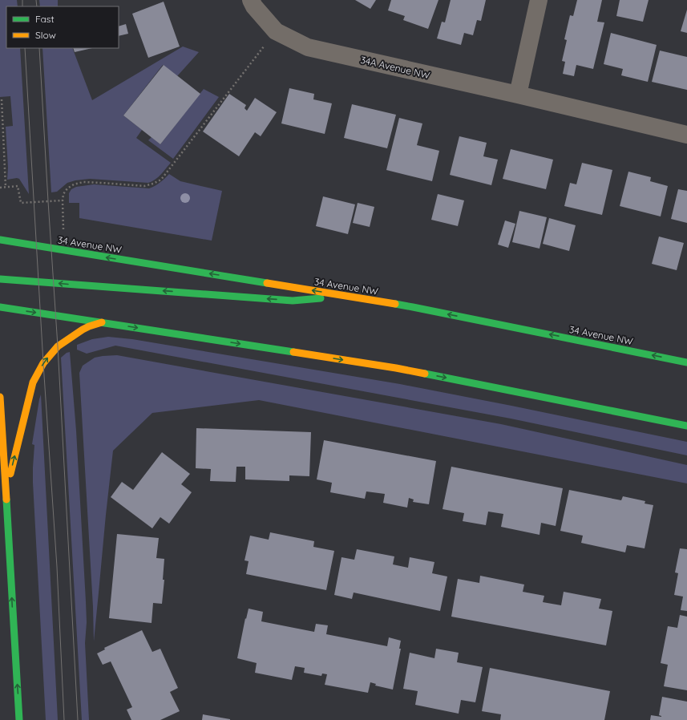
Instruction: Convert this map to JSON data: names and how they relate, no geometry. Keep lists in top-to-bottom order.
{
  "streets": {
    "main road": ["34 Avenue NW"],
    "street": ["34A Avenue NW"]
  },
  "legend": ["Fast", "Slow"]
}
